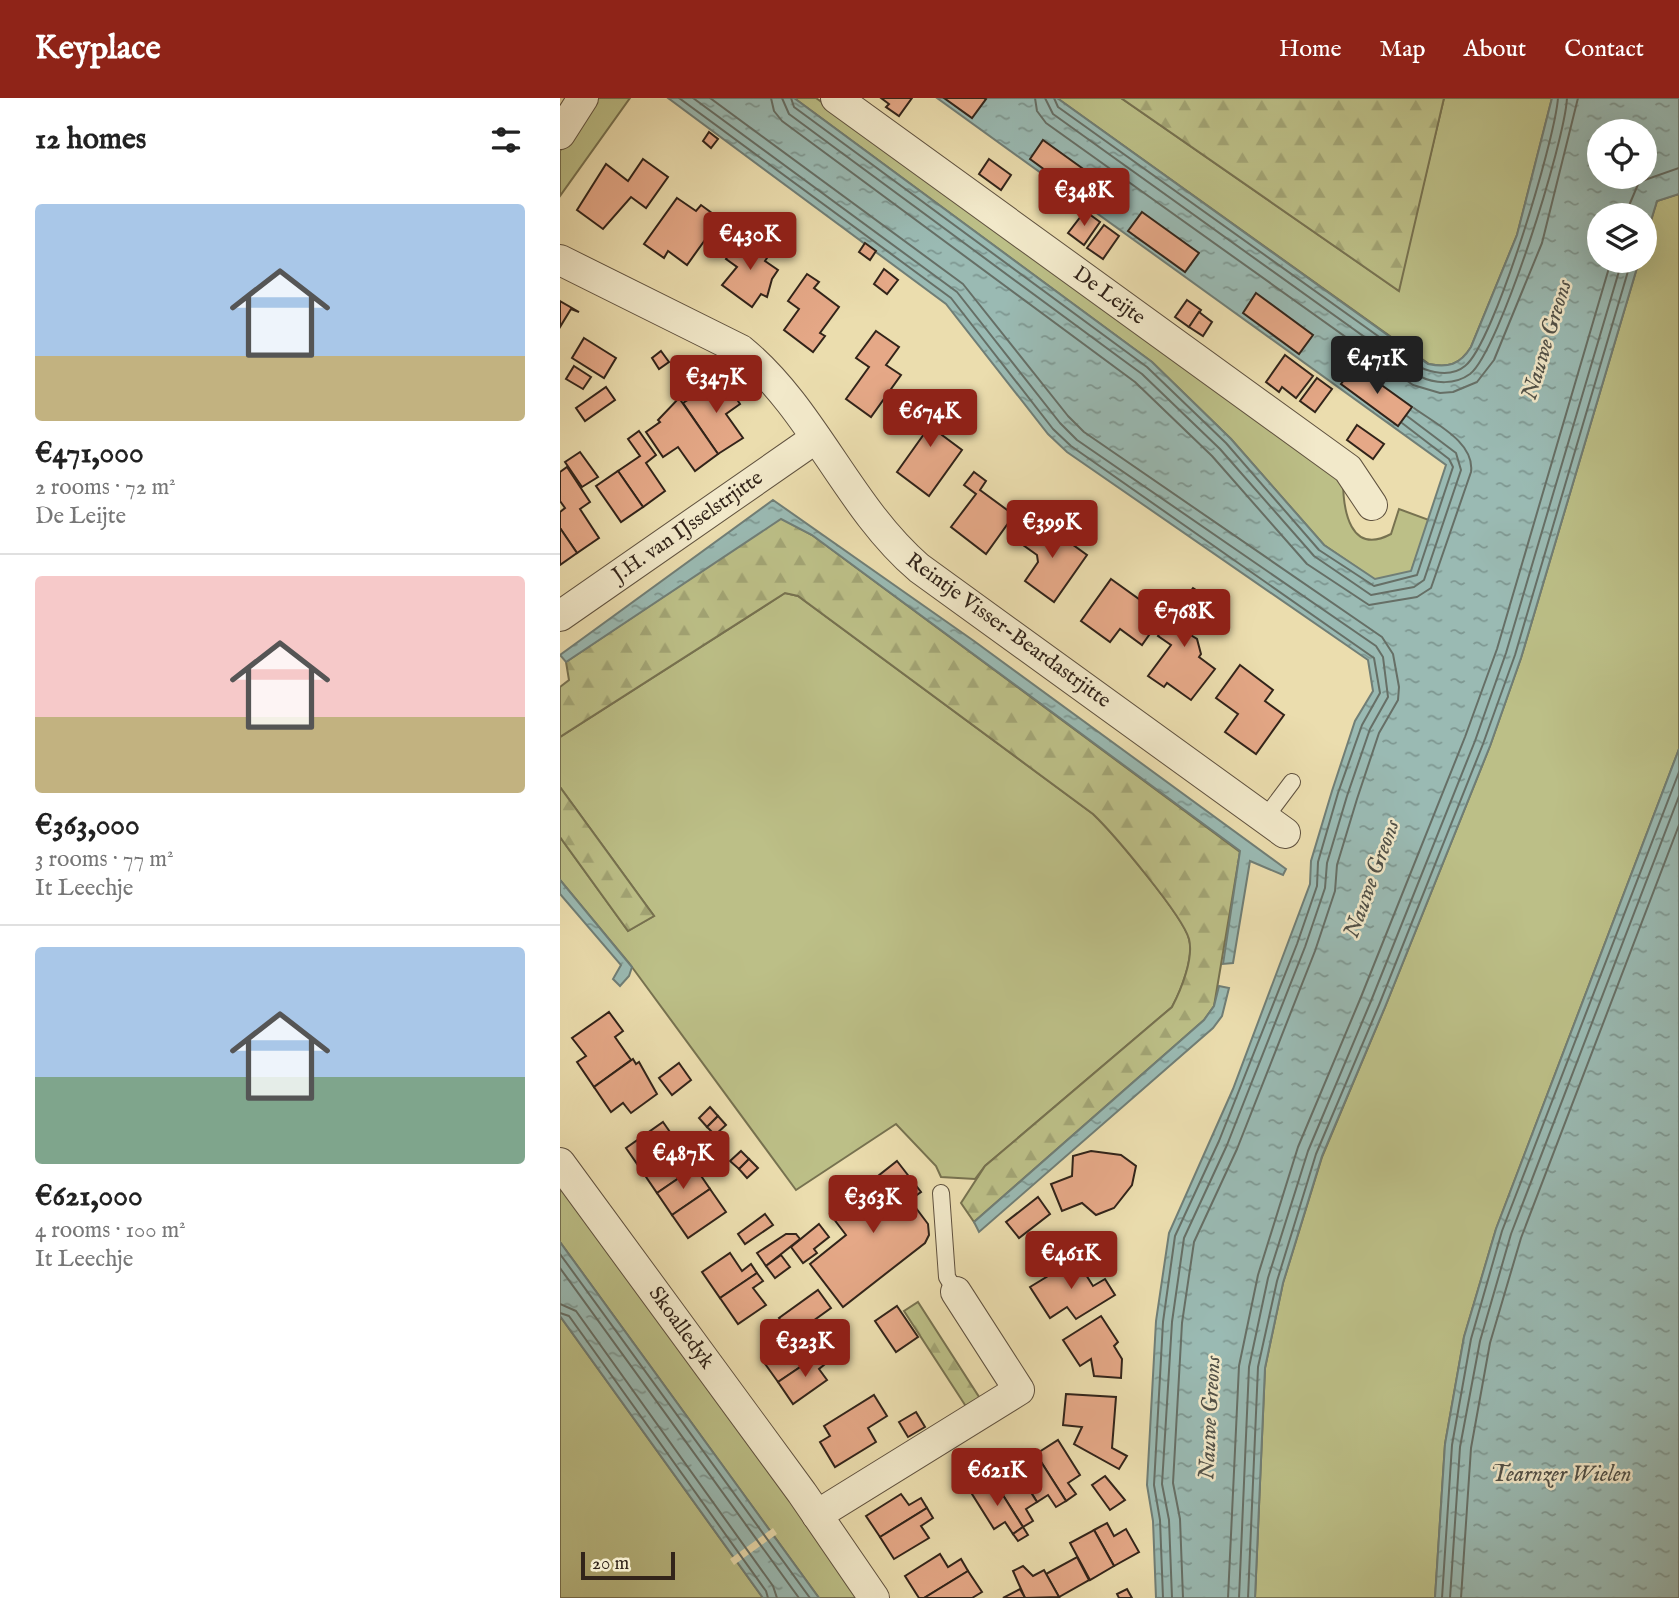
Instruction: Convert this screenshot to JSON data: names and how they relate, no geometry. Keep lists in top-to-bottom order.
{
  "streets": {
    "street": [
      "De Leijte",
      "J.H. van IJsselstrjitte",
      "Reintje Visser-Beardastrjitte",
      "Skoalledyk"
    ]
  },
  "crossings": [
    ["J.H. van IJsselstrjitte", "Reintje Visser-Beardastrjitte"]
  ],
  "water": ["Nauwe Greons", "Tearnzer Wielen"],
  "scale_bar": "20 m",
  "page": {
    "header": "Keyplace",
    "nav": [
      "Home",
      "Map",
      "About",
      "Contact"
    ],
    "heading": "12 homes",
    "price": [
      "€348K",
      "€430K",
      "€471K",
      "€347K",
      "€674K",
      "€399K",
      "€768K",
      "€487K",
      "€363K",
      "€461K",
      "€323K",
      "€621K"
    ],
    "list": [
      {
        "name": "€471,000",
        "note": "2 rooms · 72 m² · De Leijte"
      },
      {
        "name": "€363,000",
        "note": "3 rooms · 77 m² · It Leechje"
      },
      {
        "name": "€621,000",
        "note": "4 rooms · 100 m² · It Leechje"
      }
    ],
    "scale": "20 m"
  }
}
